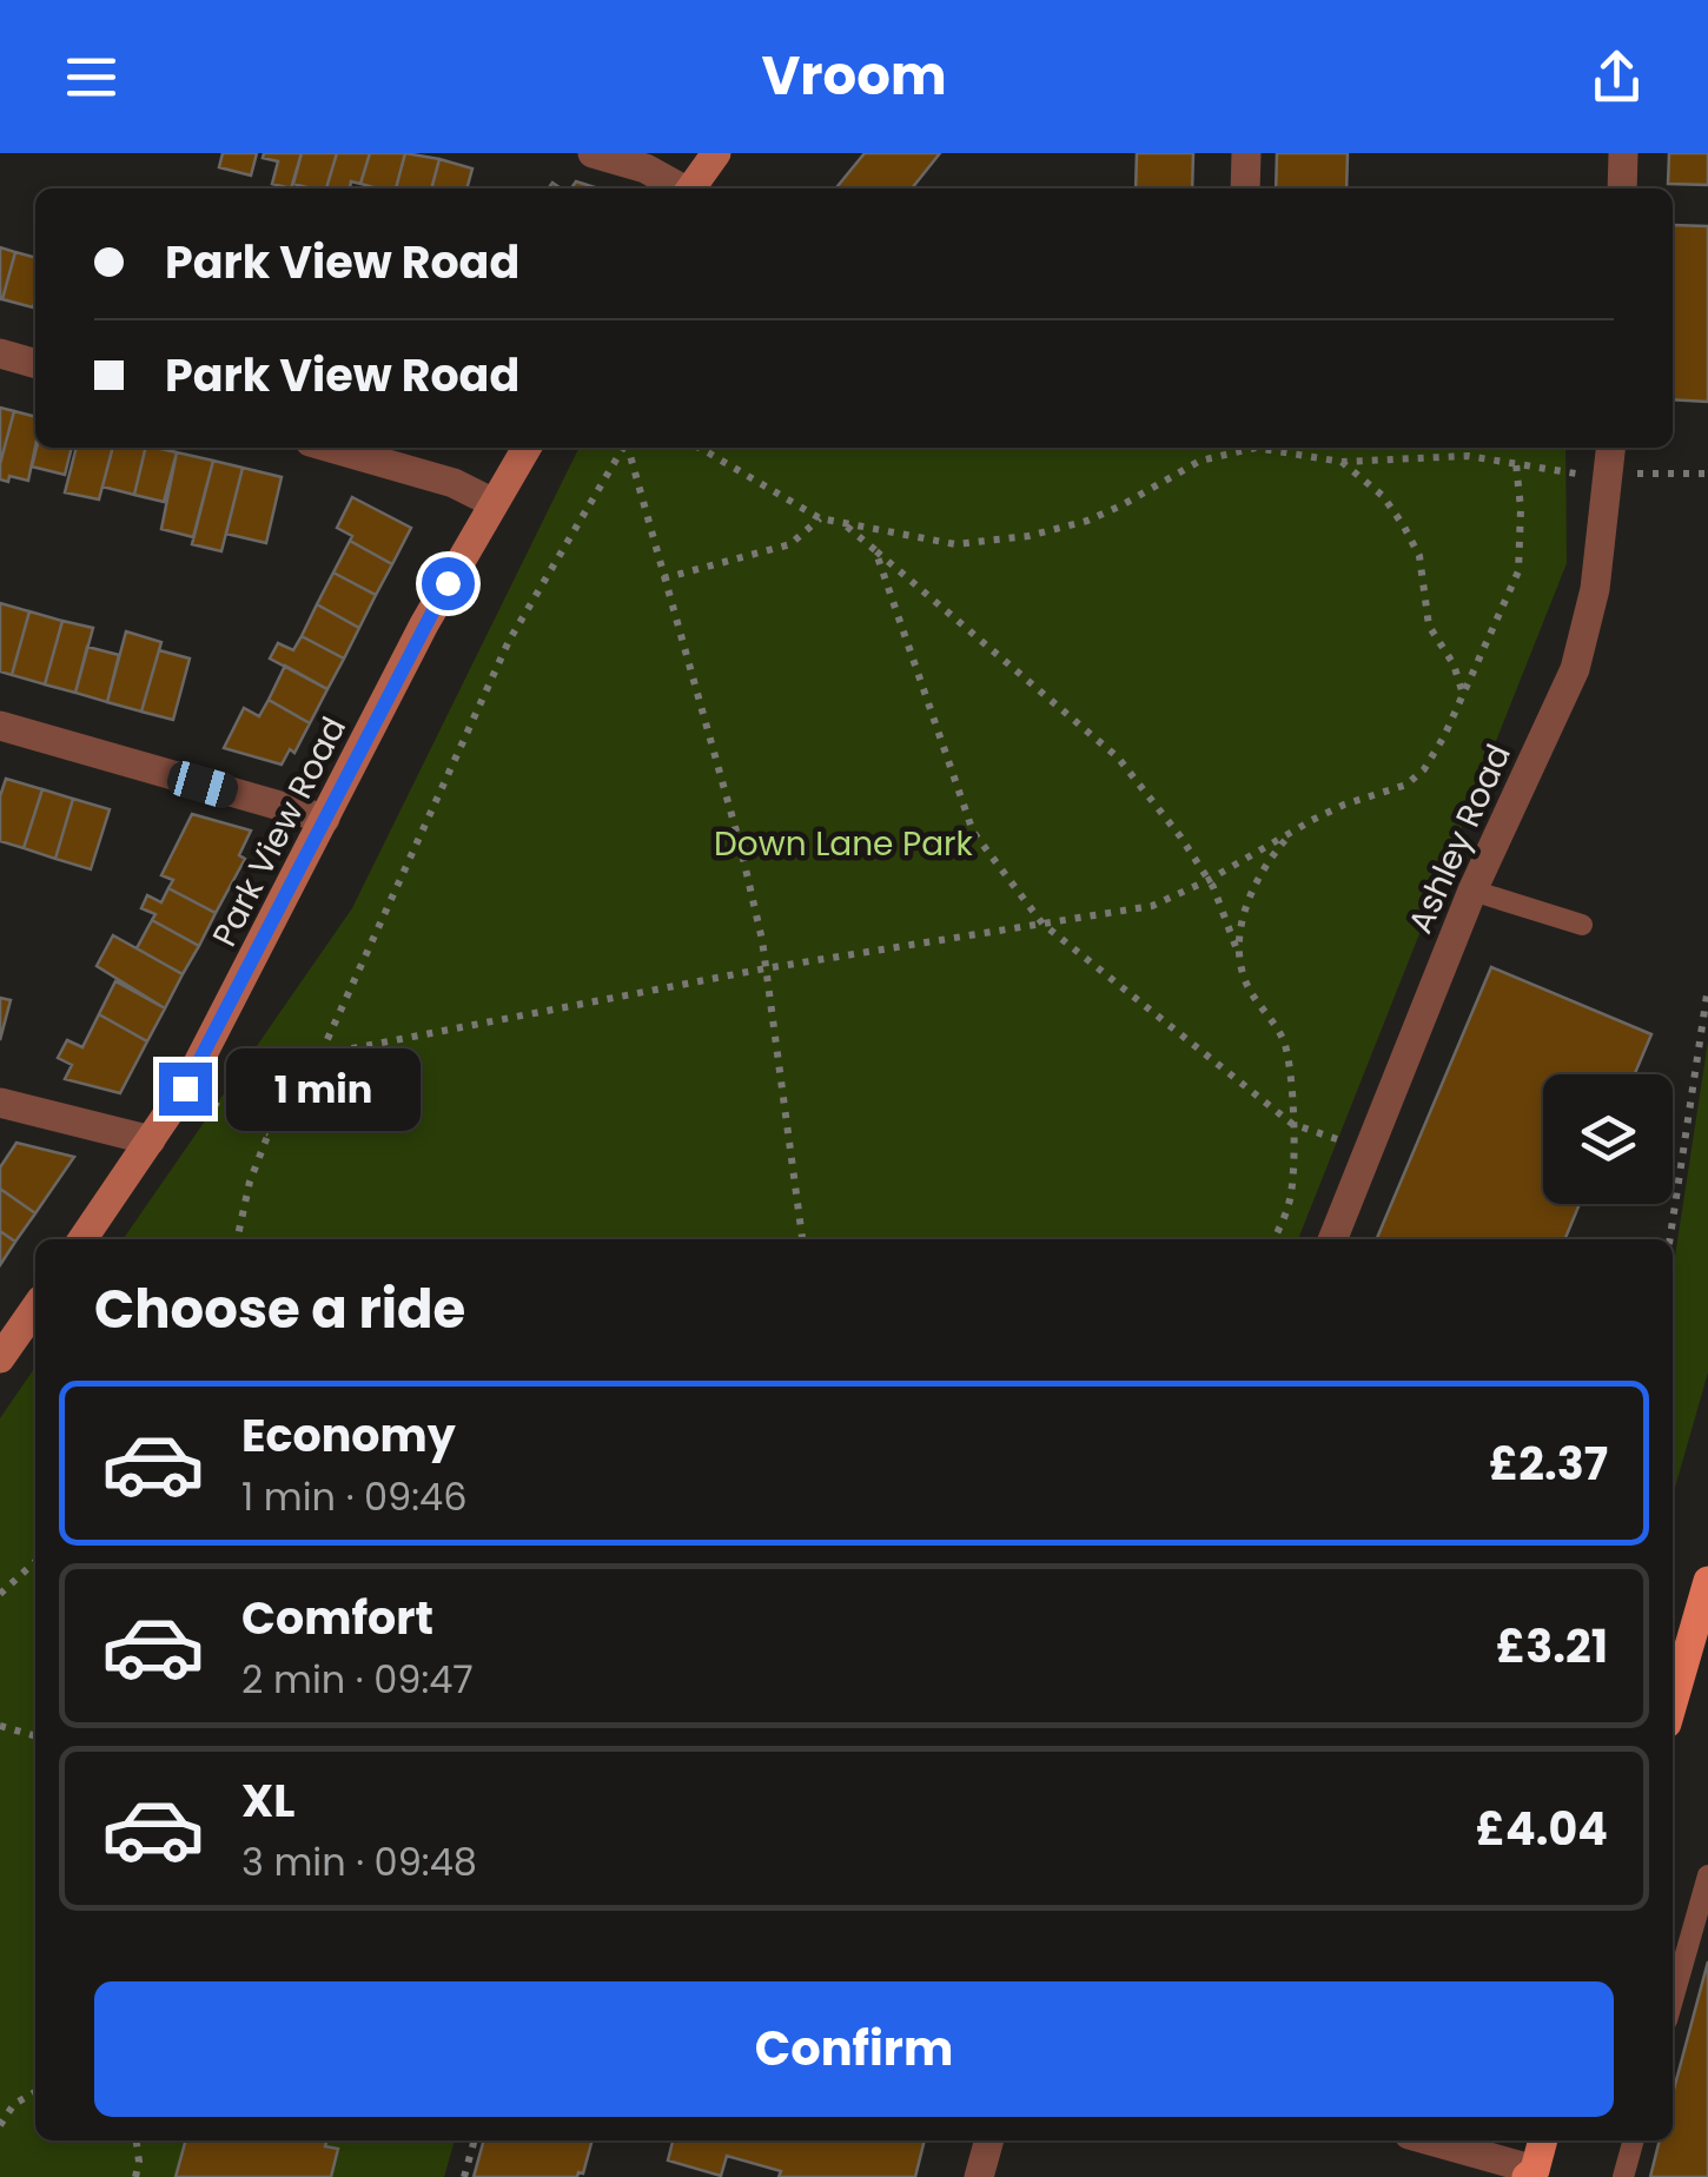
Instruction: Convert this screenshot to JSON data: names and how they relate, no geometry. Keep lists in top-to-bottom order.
{
  "streets": {
    "street": ["Park View Road", "Ashley Road"]
  },
  "parks": ["Down Lane Park"],
  "page": {
    "header": "Vroom",
    "banner": ["Park View Road", "Park View Road"],
    "bubble": "1 min",
    "heading": "Choose a ride",
    "list": [
      {
        "name": "Economy",
        "note": "1 min · 09:46",
        "value": "£2.37"
      },
      {
        "name": "Comfort",
        "note": "2 min · 09:47",
        "value": "£3.21"
      },
      {
        "name": "XL",
        "note": "3 min · 09:48",
        "value": "£4.04"
      }
    ],
    "buttons": "Confirm"
  }
}
